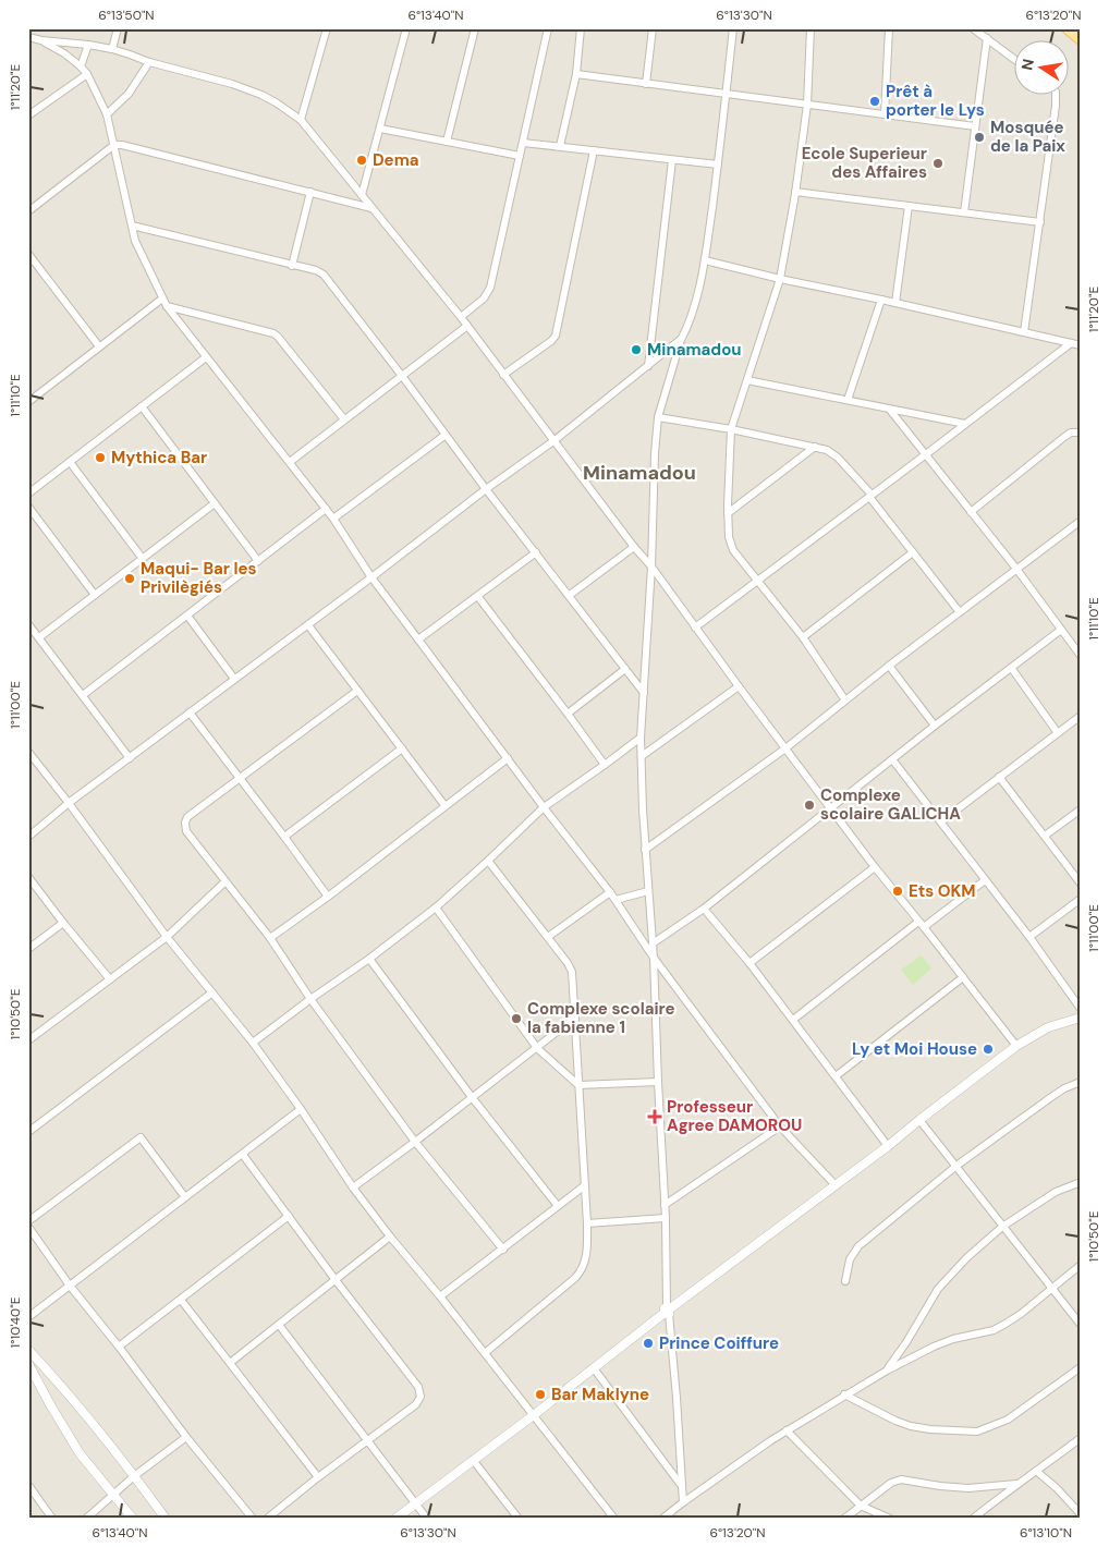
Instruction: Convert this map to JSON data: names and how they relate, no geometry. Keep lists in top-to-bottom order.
{
  "districts": ["Minamadou"],
  "places": {
    "other": [
      "Prêt à porter le Lys",
      "Mosquée de la Paix",
      "Dema",
      "Ecole Superieur des Affaires",
      "Minamadou",
      "Mythica Bar",
      "Maqui- Bar les Privilègiés",
      "Complexe scolaire GALICHA",
      "Ets OKM",
      "Complexe scolaire la fabienne 1",
      "Ly et Moi House",
      "Prince Coiffure",
      "Bar Maklyne"
    ],
    "health": ["Professeur Agree DAMOROU"]
  },
  "north": "left",
  "coordinates": [
    "6°13'50\"N",
    "6°13'40\"N",
    "6°13'30\"N",
    "6°13'20\"N",
    "1°11'20\"E",
    "1°11'10\"E",
    "1°11'00\"E",
    "1°10'50\"E",
    "1°10'40\"E",
    "6°13'10\"N"
  ]
}
